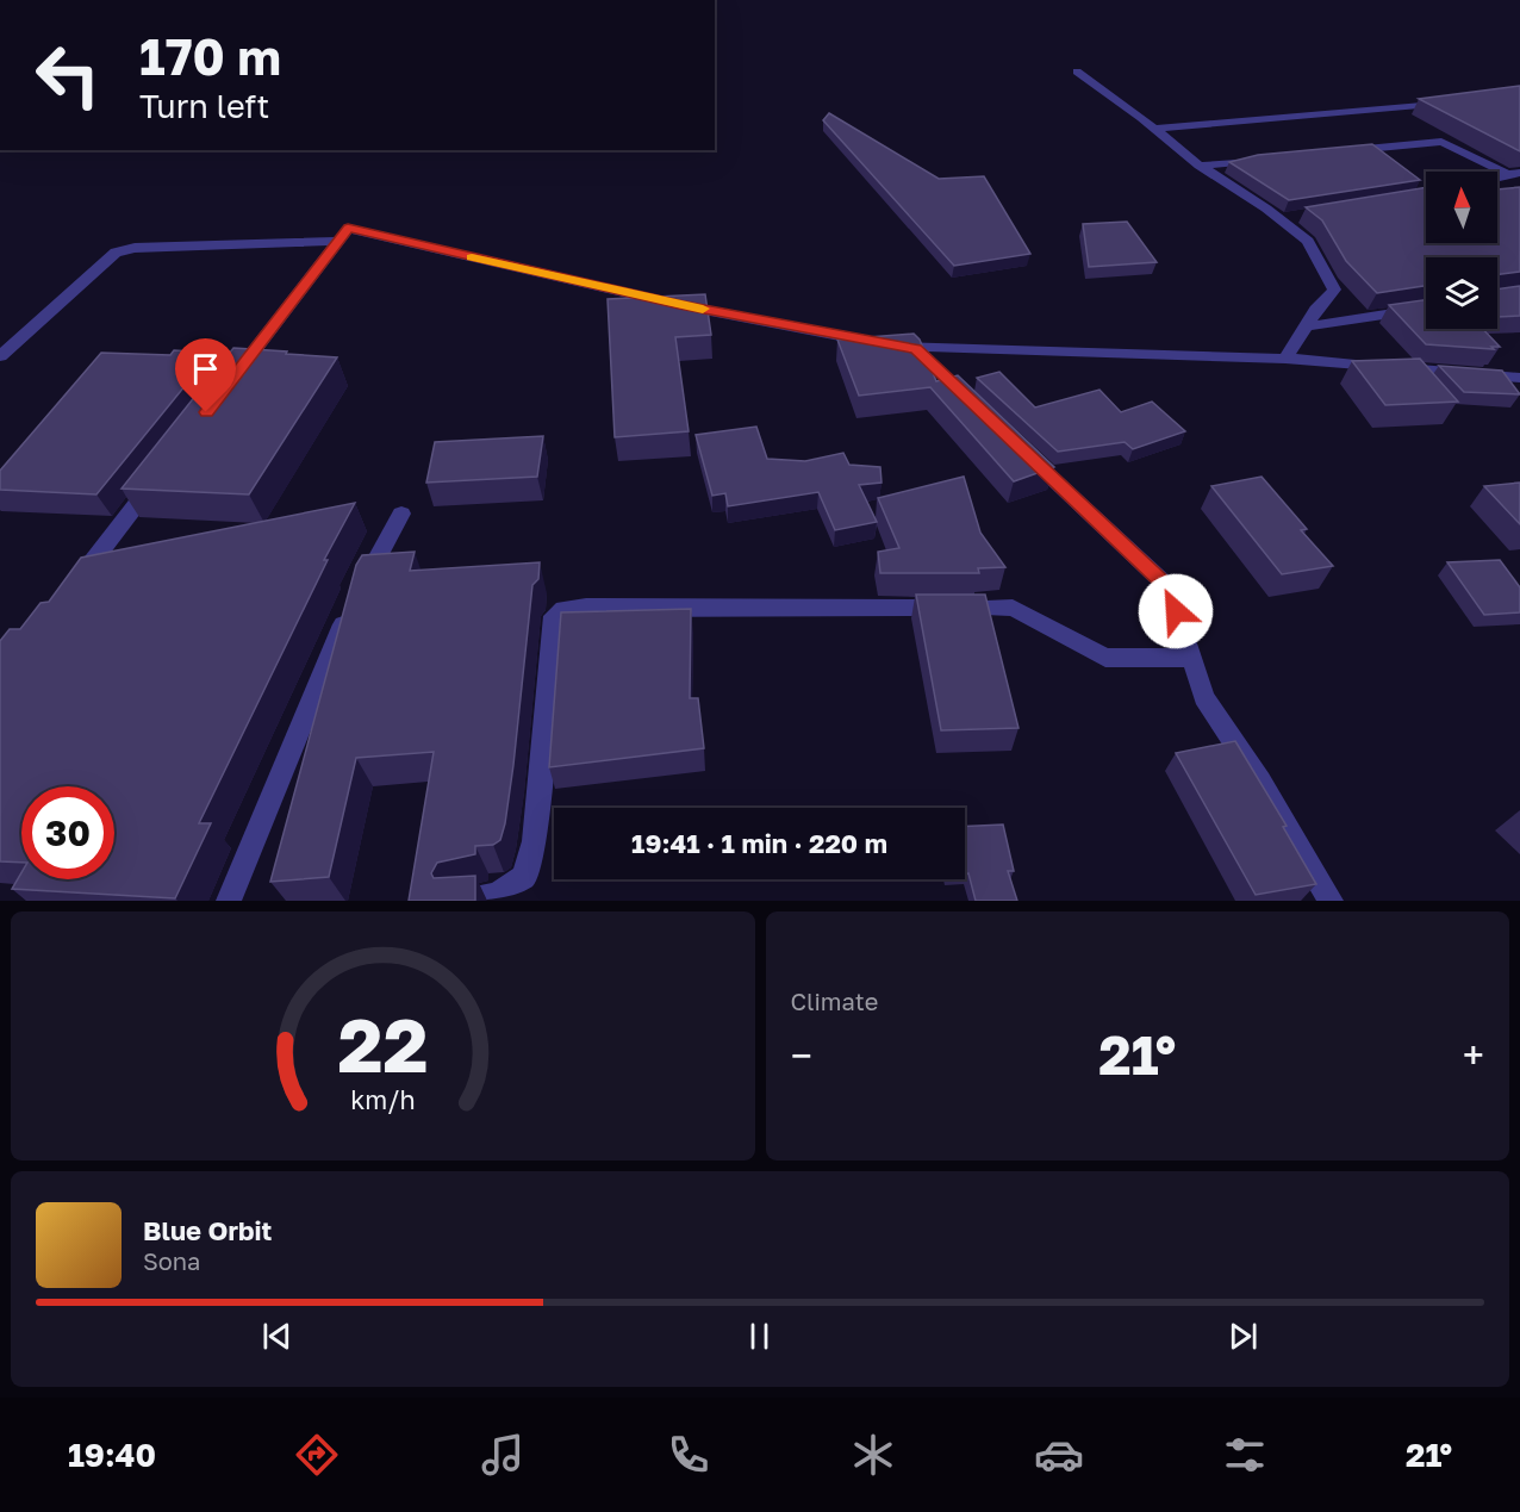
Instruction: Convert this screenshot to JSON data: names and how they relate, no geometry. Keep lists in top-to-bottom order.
{
  "north": "top",
  "page": {
    "turn": ["170 m", "Turn left"],
    "limit": "30",
    "trip": "19:41 · 1 min · 220 m",
    "tile": "Climate",
    "heat": ["−", "21°", "+"],
    "song": ["Blue Orbit", "Sona"],
    "tabs": ["19:40", "21°"],
    "gauge": ["22", "km/h"]
  }
}
